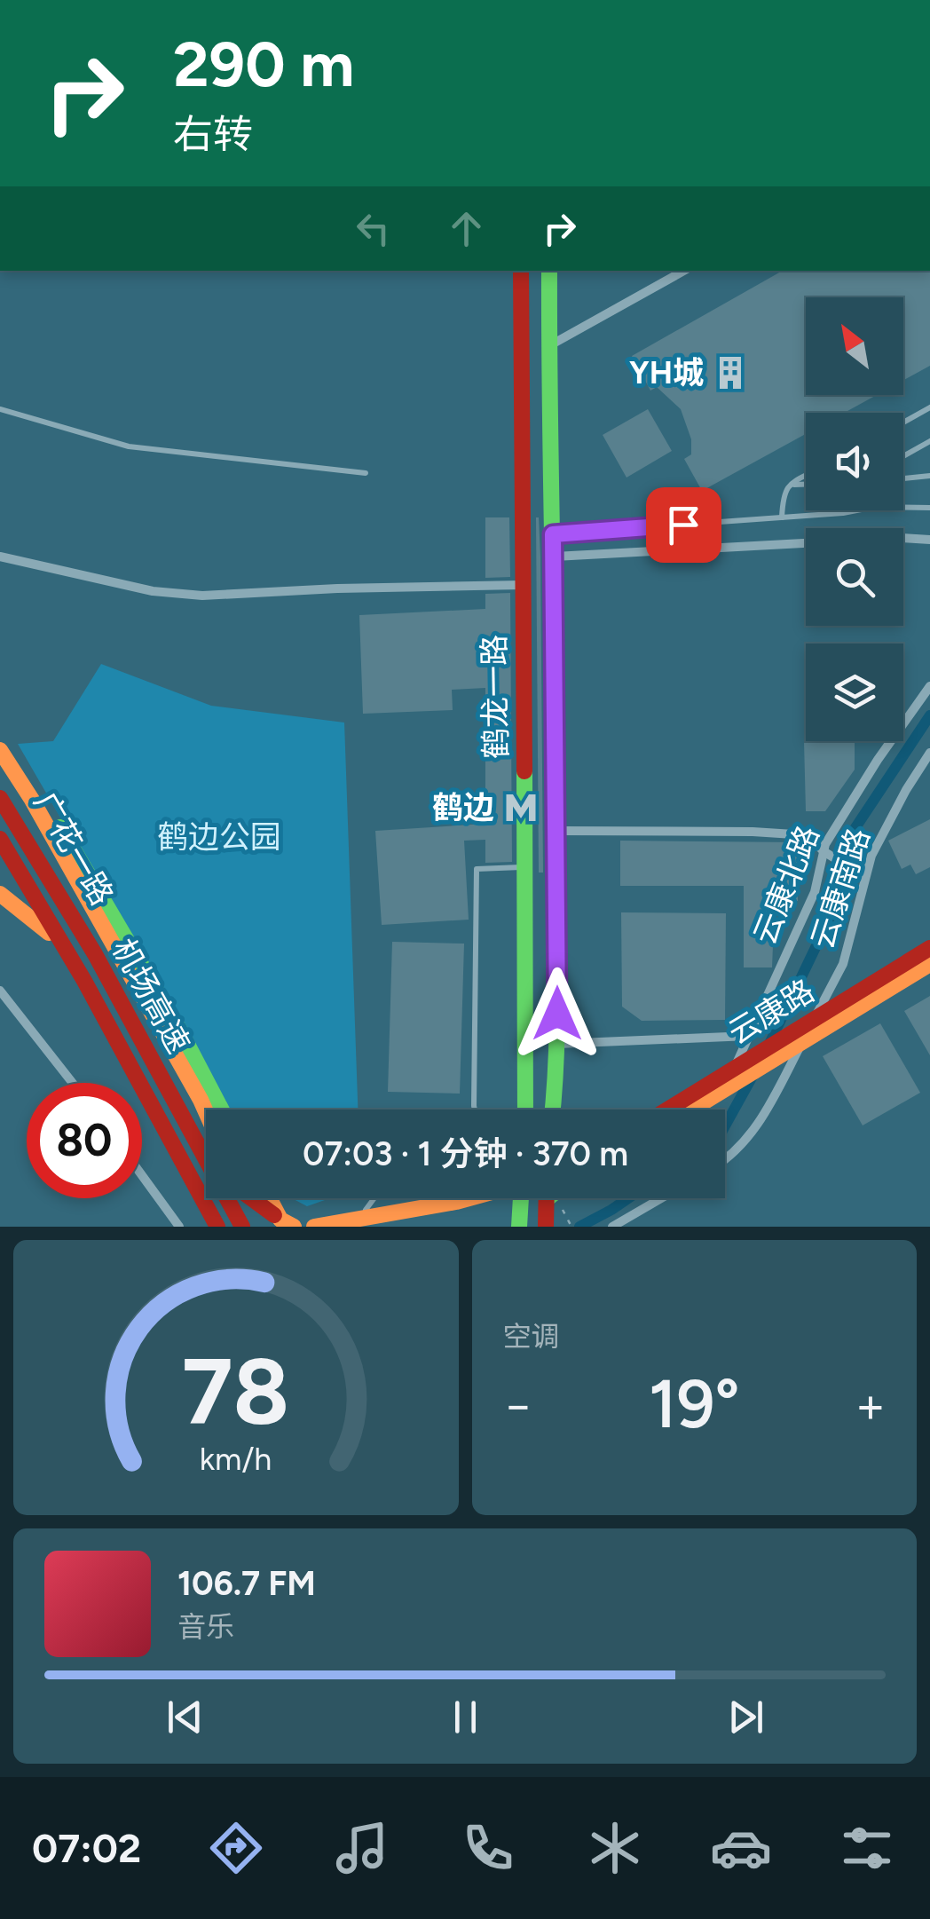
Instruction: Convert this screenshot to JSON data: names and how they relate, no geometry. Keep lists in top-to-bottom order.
{
  "streets": {
    "main road": [
      "鹤龙一路",
      "广花一路",
      "机场高速",
      "云康路"
    ],
    "street": ["云康北路", "云康南路"]
  },
  "crossings": [
    ["广花一路", "机场高速"],
    ["云康北路", "云康路"],
    ["云康南路", "云康路"]
  ],
  "parks": ["鹤边公园"],
  "places": {
    "building": ["YH城"],
    "metro station": ["鹤边"]
  },
  "north": "top left",
  "page": {
    "turn": ["290 m", "右转"],
    "limit": "80",
    "trip": "07:03 · 1 分钟 · 370 m",
    "tile": "空调",
    "heat": ["−", "19°", "+"],
    "song": ["106.7 FM", "音乐"],
    "tabs": "07:02",
    "gauge": ["78", "km/h"]
  }
}
